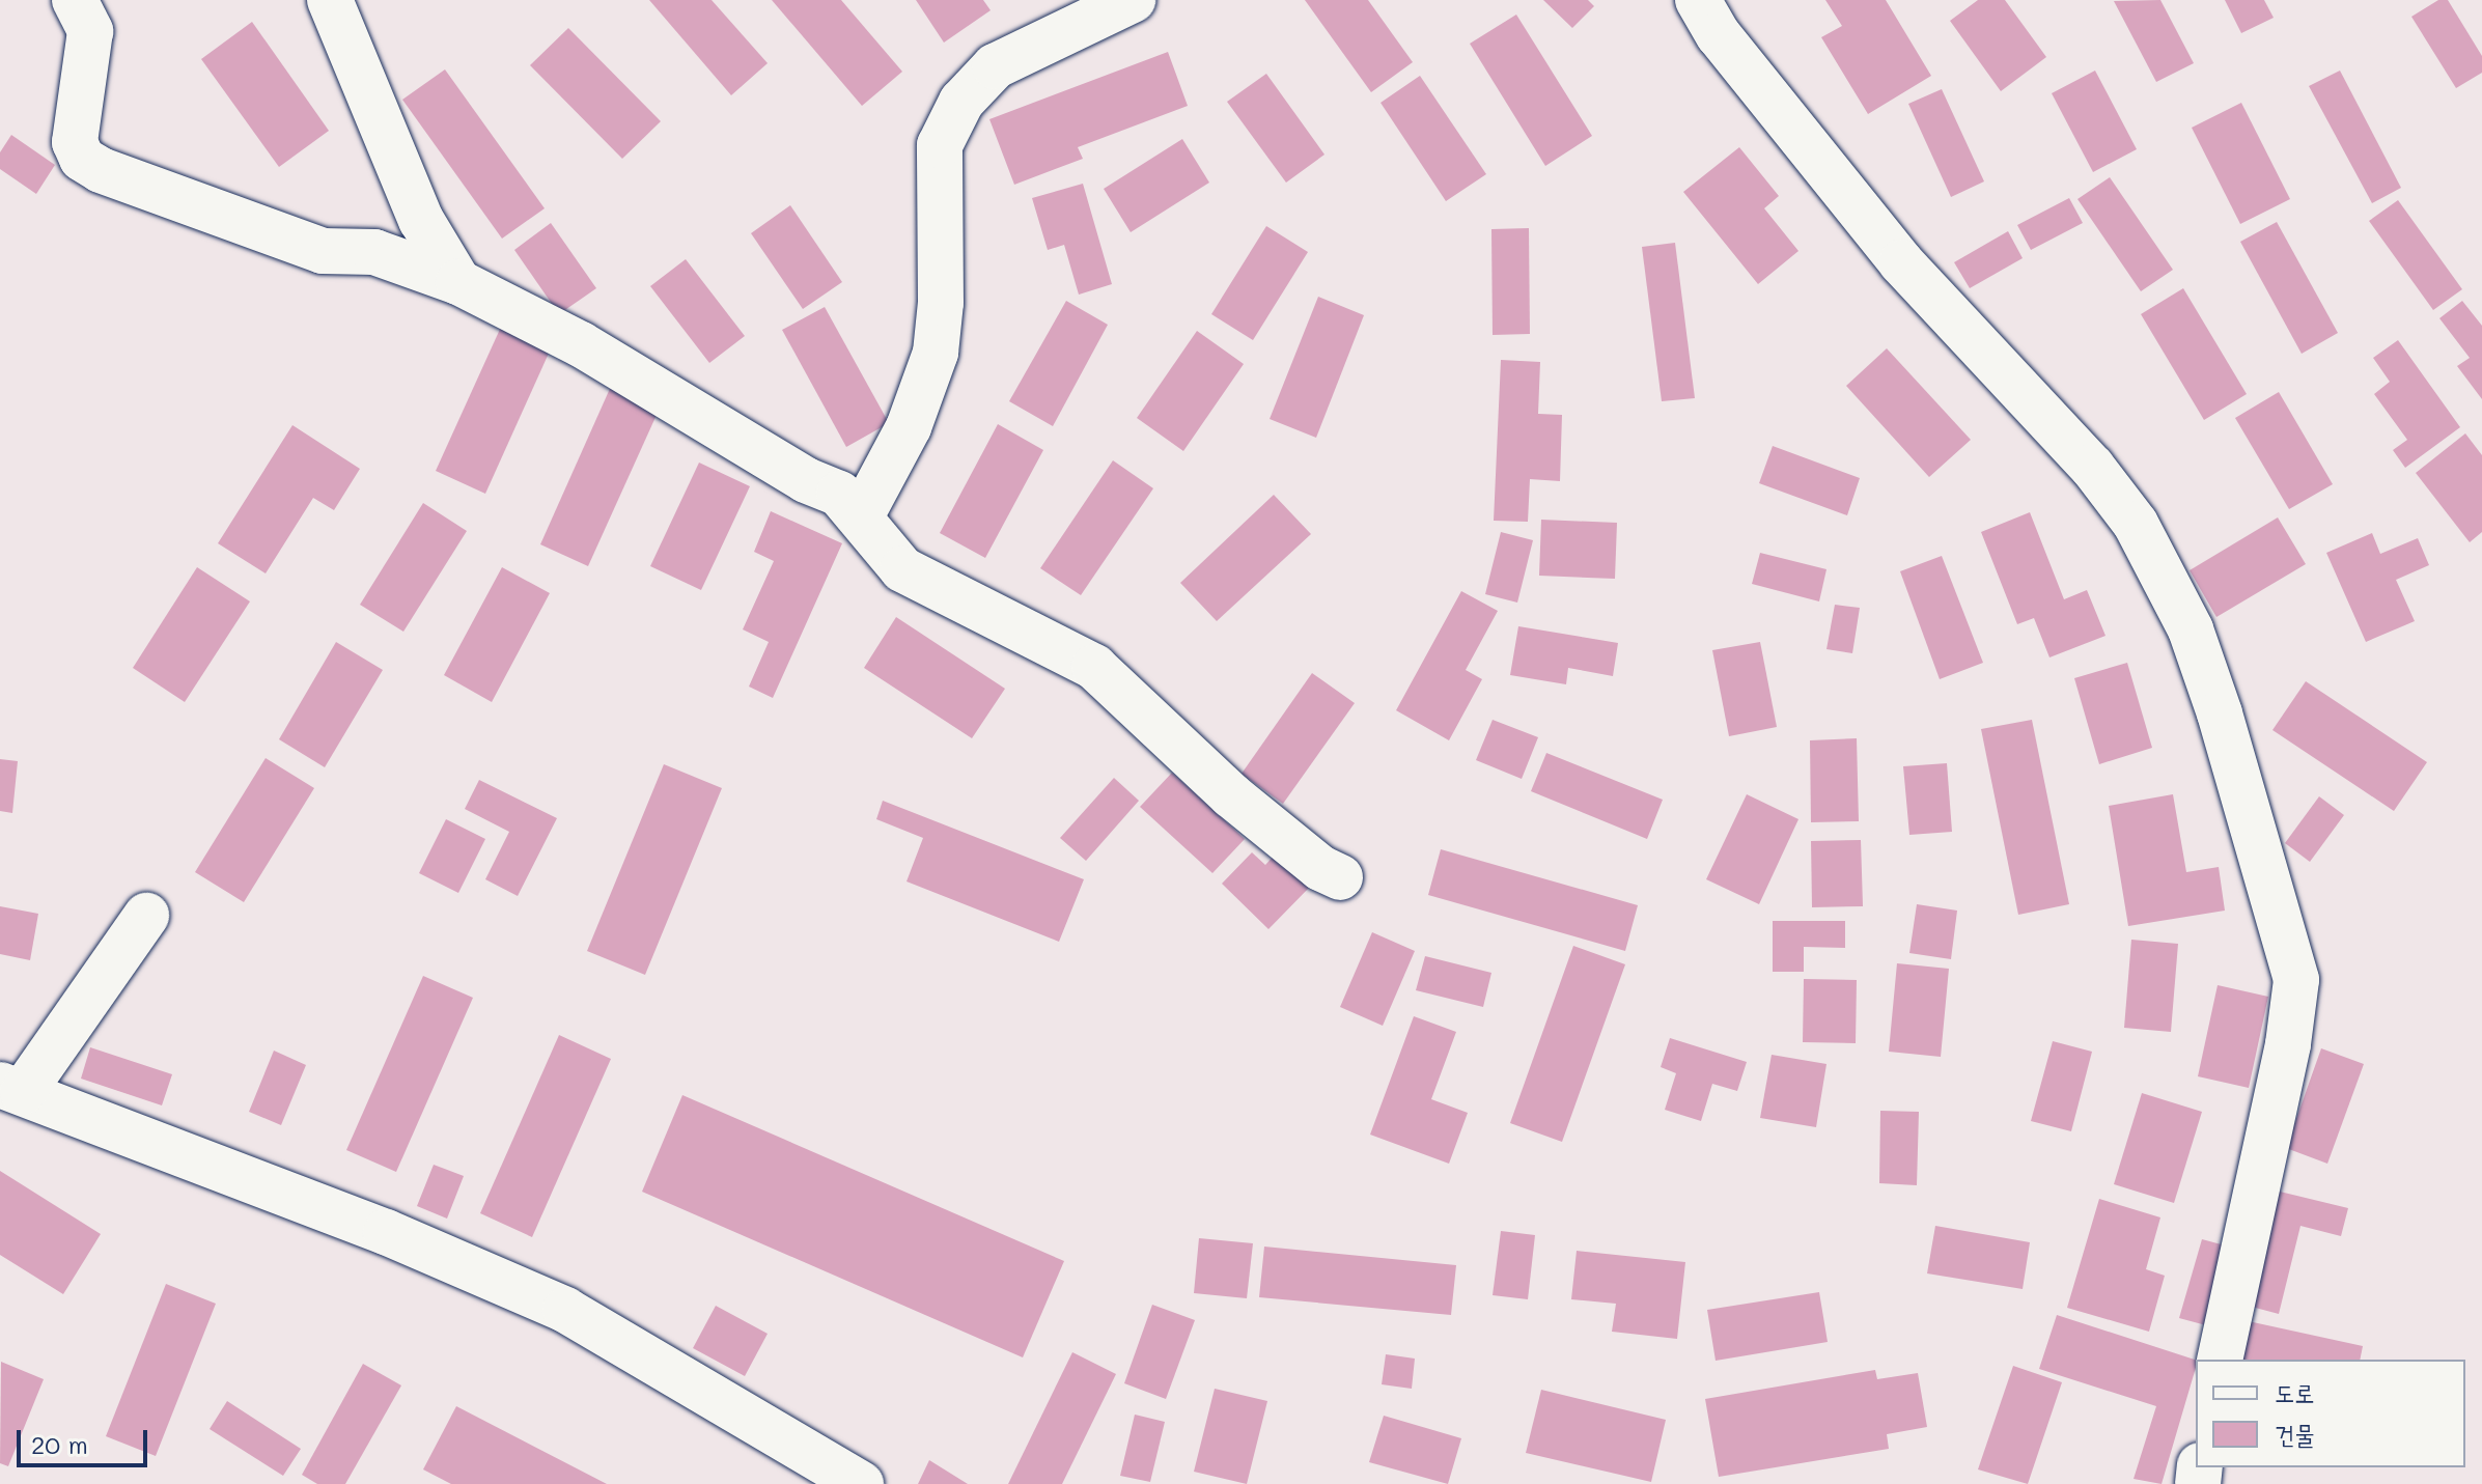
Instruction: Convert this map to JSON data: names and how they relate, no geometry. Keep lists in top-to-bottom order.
{
  "legend": ["도로", "건물"],
  "scale_bar": "20 m"
}
